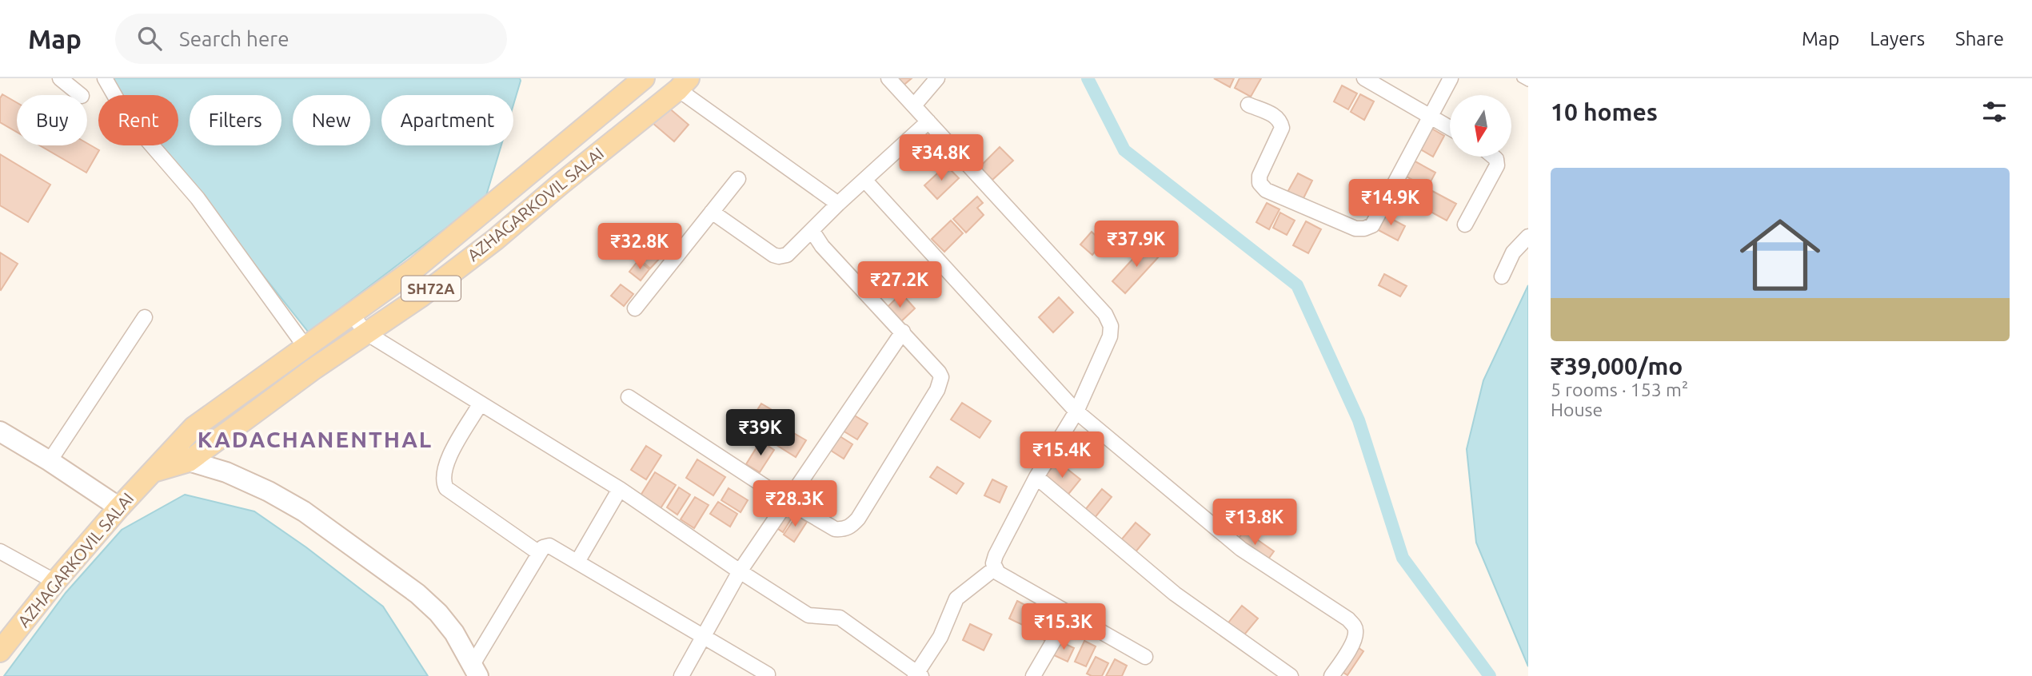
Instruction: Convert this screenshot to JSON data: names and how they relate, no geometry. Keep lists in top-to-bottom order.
{
  "streets": {
    "main road": ["AZHAGARKOVIL SALAI", "SH72A"]
  },
  "districts": ["KADACHANENTHAL"],
  "north": "bottom",
  "page": {
    "header": "Map",
    "search": "Search here",
    "nav": ["Map", "Layers", "Share"],
    "heading": "10 homes",
    "chip": [
      "Buy",
      "Rent",
      "Filters",
      "New",
      "Apartment"
    ],
    "price": [
      "₹34.8K",
      "₹14.9K",
      "₹37.9K",
      "₹32.8K",
      "₹27.2K",
      "₹39K",
      "₹15.4K",
      "₹28.3K",
      "₹13.8K",
      "₹15.3K"
    ],
    "list": [
      {
        "name": "₹39,000/mo",
        "note": "5 rooms · 153 m² · House"
      }
    ]
  }
}
